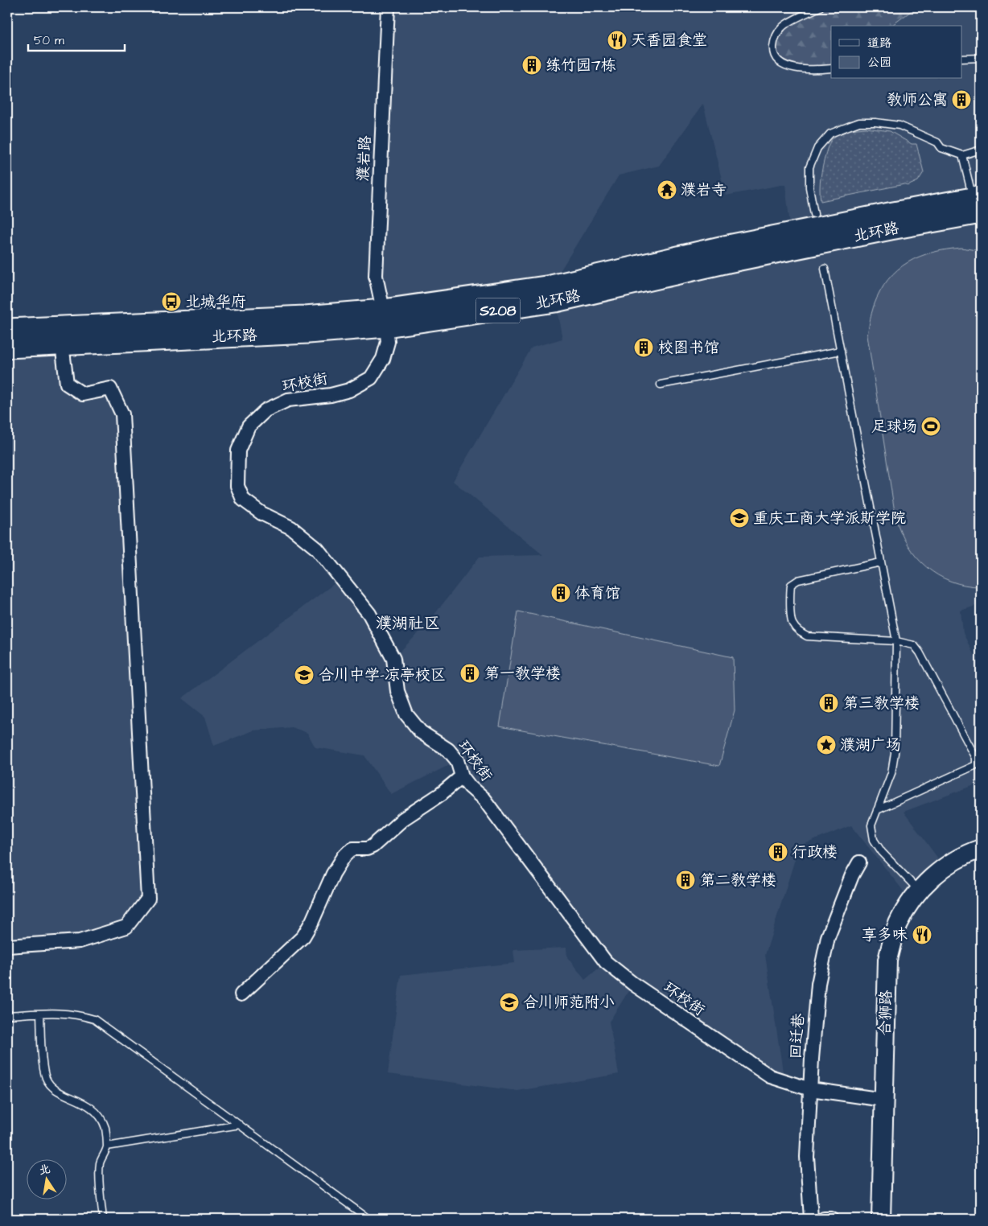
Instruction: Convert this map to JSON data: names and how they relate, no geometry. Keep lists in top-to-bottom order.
{
  "streets": {
    "main road": ["北环路", "S208", "合狮路"],
    "street": ["濮岩路", "环校街", "回迁巷"]
  },
  "crossings": [
    ["濮岩路", "北环路"],
    ["濮岩路", "环校街"],
    ["北环路", "环校街"],
    ["环校街", "合狮路"],
    ["环校街", "回迁巷"]
  ],
  "districts": ["濮湖社区"],
  "places": {
    "restaurant": ["天香园食堂", "享多味"],
    "building": [
      "练竹园7栋",
      "教师公寓",
      "校图书馆",
      "体育馆",
      "第一教学楼",
      "第三教学楼",
      "行政楼",
      "第二教学楼"
    ],
    "temple": ["濮岩寺"],
    "bus stop": ["北城华府"],
    "sports": ["足球场"],
    "school or university": ["重庆工商大学派斯学院", "合川中学-凉亭校区", "合川师范附小"],
    "place": ["濮湖广场"]
  },
  "legend": ["道路", "公园"],
  "scale_bar": "50 m",
  "north": "top"
}
